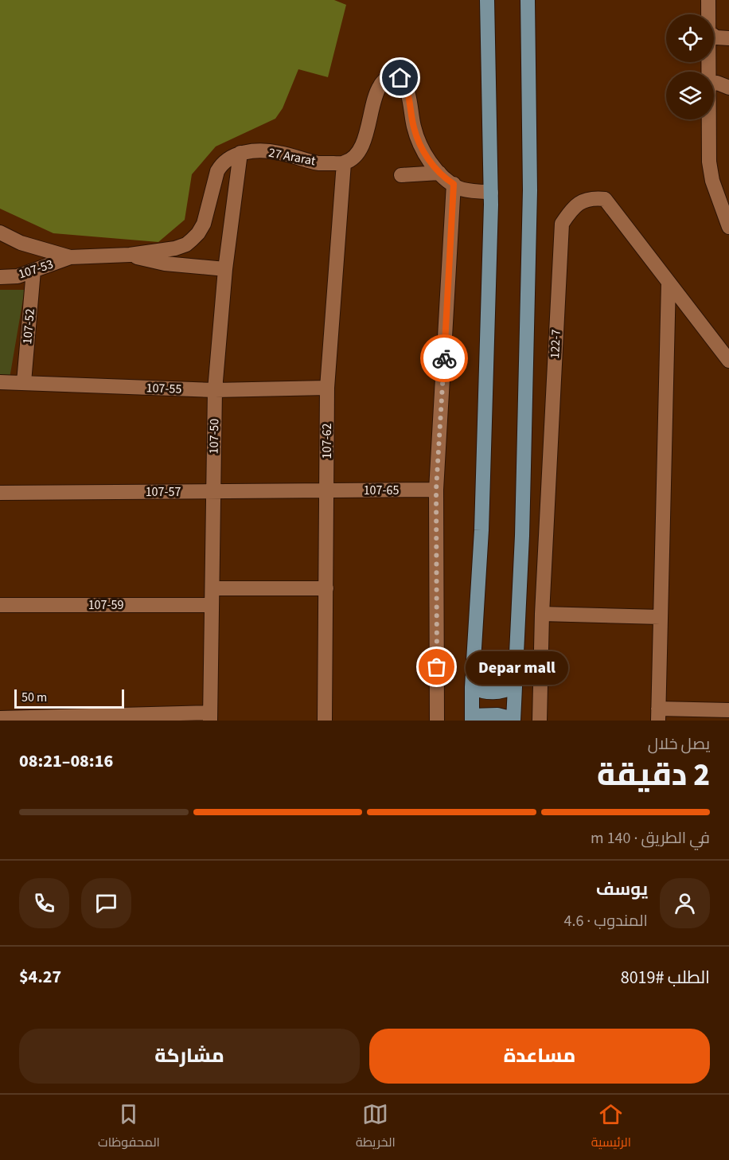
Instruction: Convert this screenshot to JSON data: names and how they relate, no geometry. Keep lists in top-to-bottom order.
{
  "streets": {
    "street": [
      "27 Ararat",
      "107-53",
      "107-52",
      "122-7",
      "107-55",
      "107-50",
      "107-62",
      "107-65",
      "107-57",
      "107-59"
    ]
  },
  "crossings": [
    ["27 Ararat", "107-53"],
    ["27 Ararat", "107-50"],
    ["27 Ararat", "107-62"],
    ["107-53", "107-52"],
    ["107-52", "107-55"],
    ["107-55", "107-50"],
    ["107-55", "107-62"],
    ["107-50", "107-57"],
    ["107-50", "107-59"],
    ["107-62", "107-65"],
    ["107-62", "107-57"],
    ["107-65", "107-57"]
  ],
  "places": ["Depar mall"],
  "scale_bar": "50 m",
  "page": {
    "bubble": "Depar mall",
    "scale": "50 m",
    "heading": ["2 دقيقة", "يصل خلال", "08:16–08:21"],
    "panel": [
      "يوسف",
      "المندوب · 4.6",
      "الطلب #8019",
      "$4.27"
    ],
    "bar": "في الطريق · 140 m",
    "buttons": ["مساعدة", "مشاركة"],
    "tabs": ["الرئيسية", "الخريطة", "المحفوظات"]
  }
}
